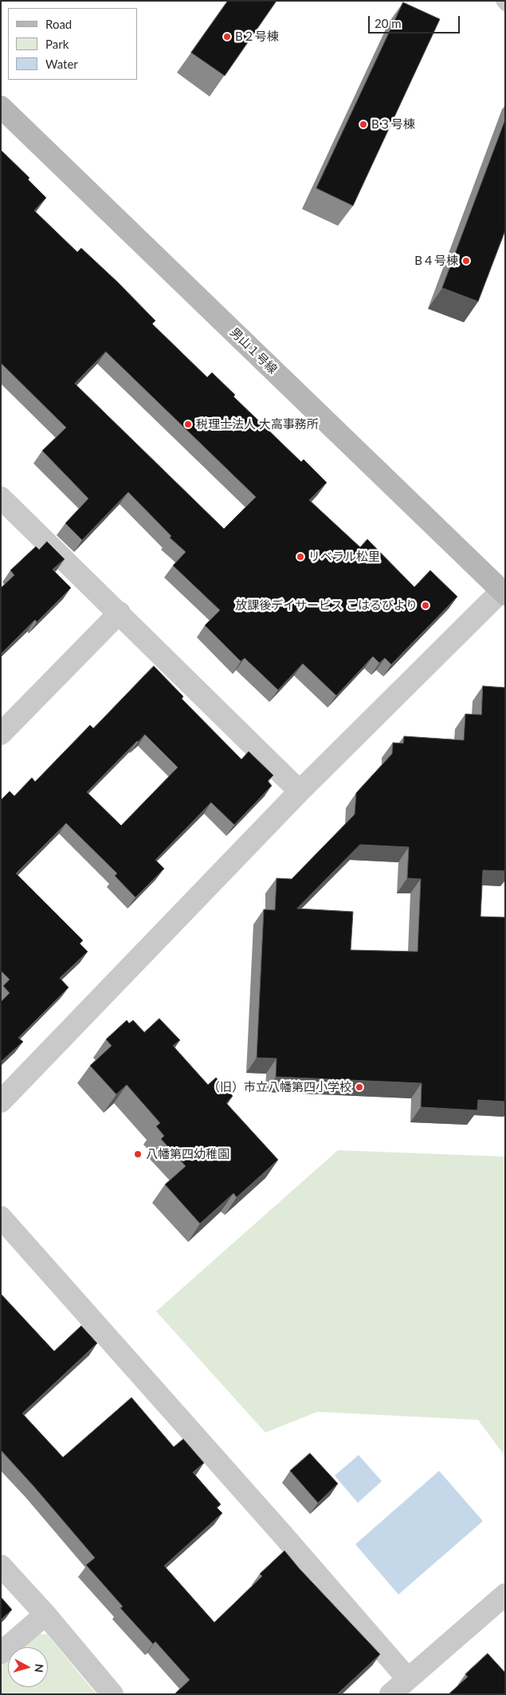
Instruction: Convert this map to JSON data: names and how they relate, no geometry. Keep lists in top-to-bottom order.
{
  "streets": {
    "street": ["男山１号線"]
  },
  "places": [
    "B２号棟",
    "B３号棟",
    "B４号棟",
    "税理士法人 大高事務所",
    "リベラル松里",
    "放課後デイサービス こはるびより",
    "（旧）市立八幡第四小学校",
    "八幡第四幼稚園"
  ],
  "legend": ["Road", "Park", "Water"],
  "scale_bar": "20 m",
  "north": "right"
}
